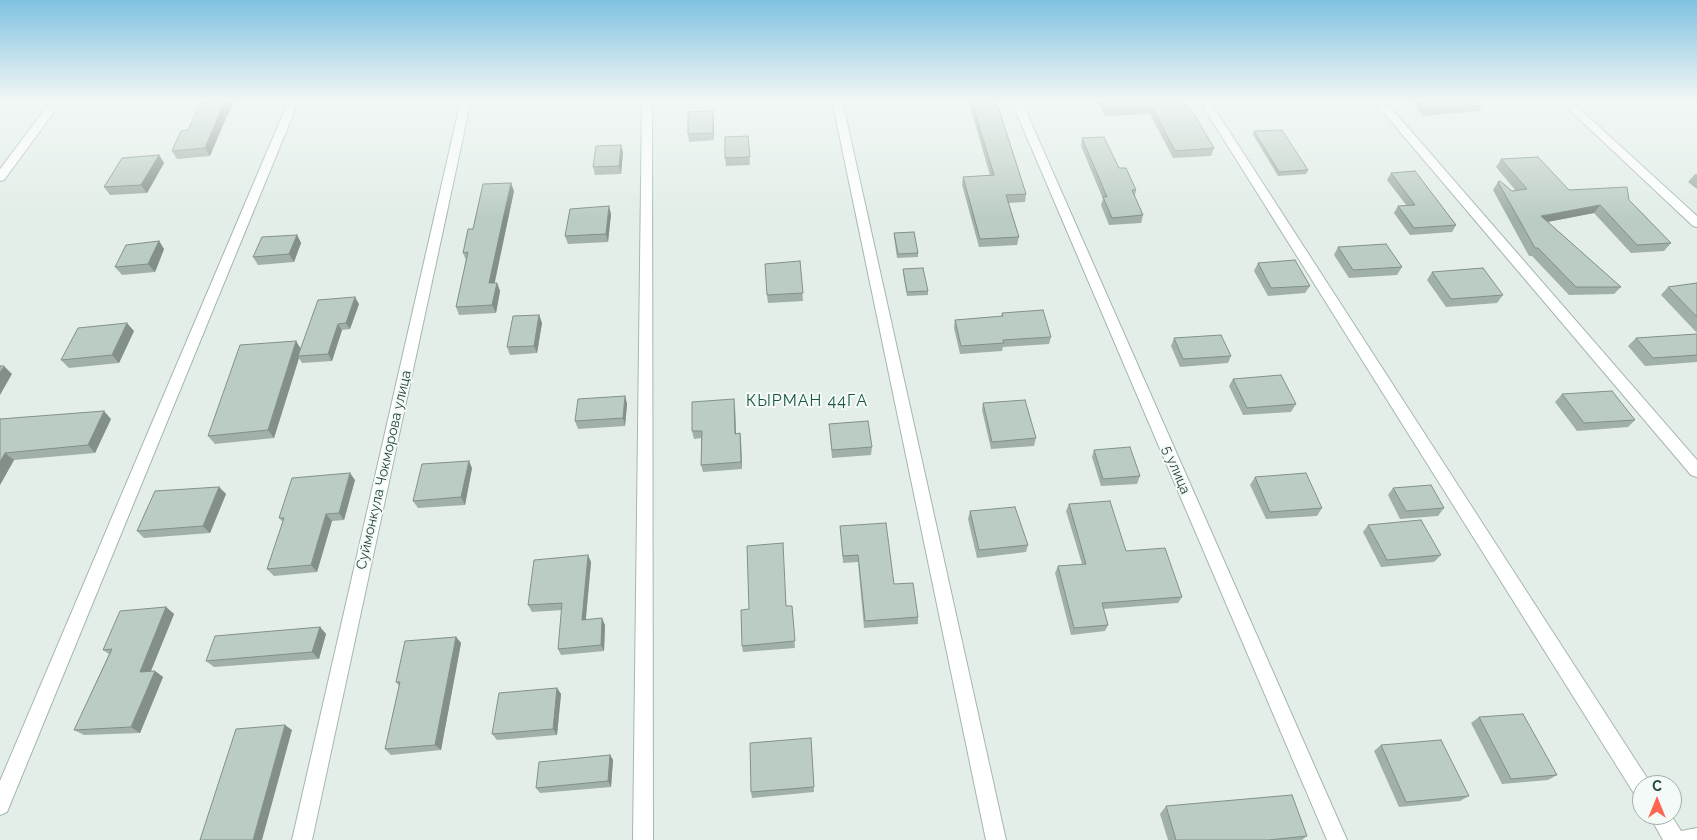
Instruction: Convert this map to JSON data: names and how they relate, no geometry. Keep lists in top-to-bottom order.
{
  "streets": {
    "street": ["Суймонкула Чокморова улица", "5 улица"]
  },
  "districts": ["КЫРМАН 44ГА"],
  "north": "top"
}
